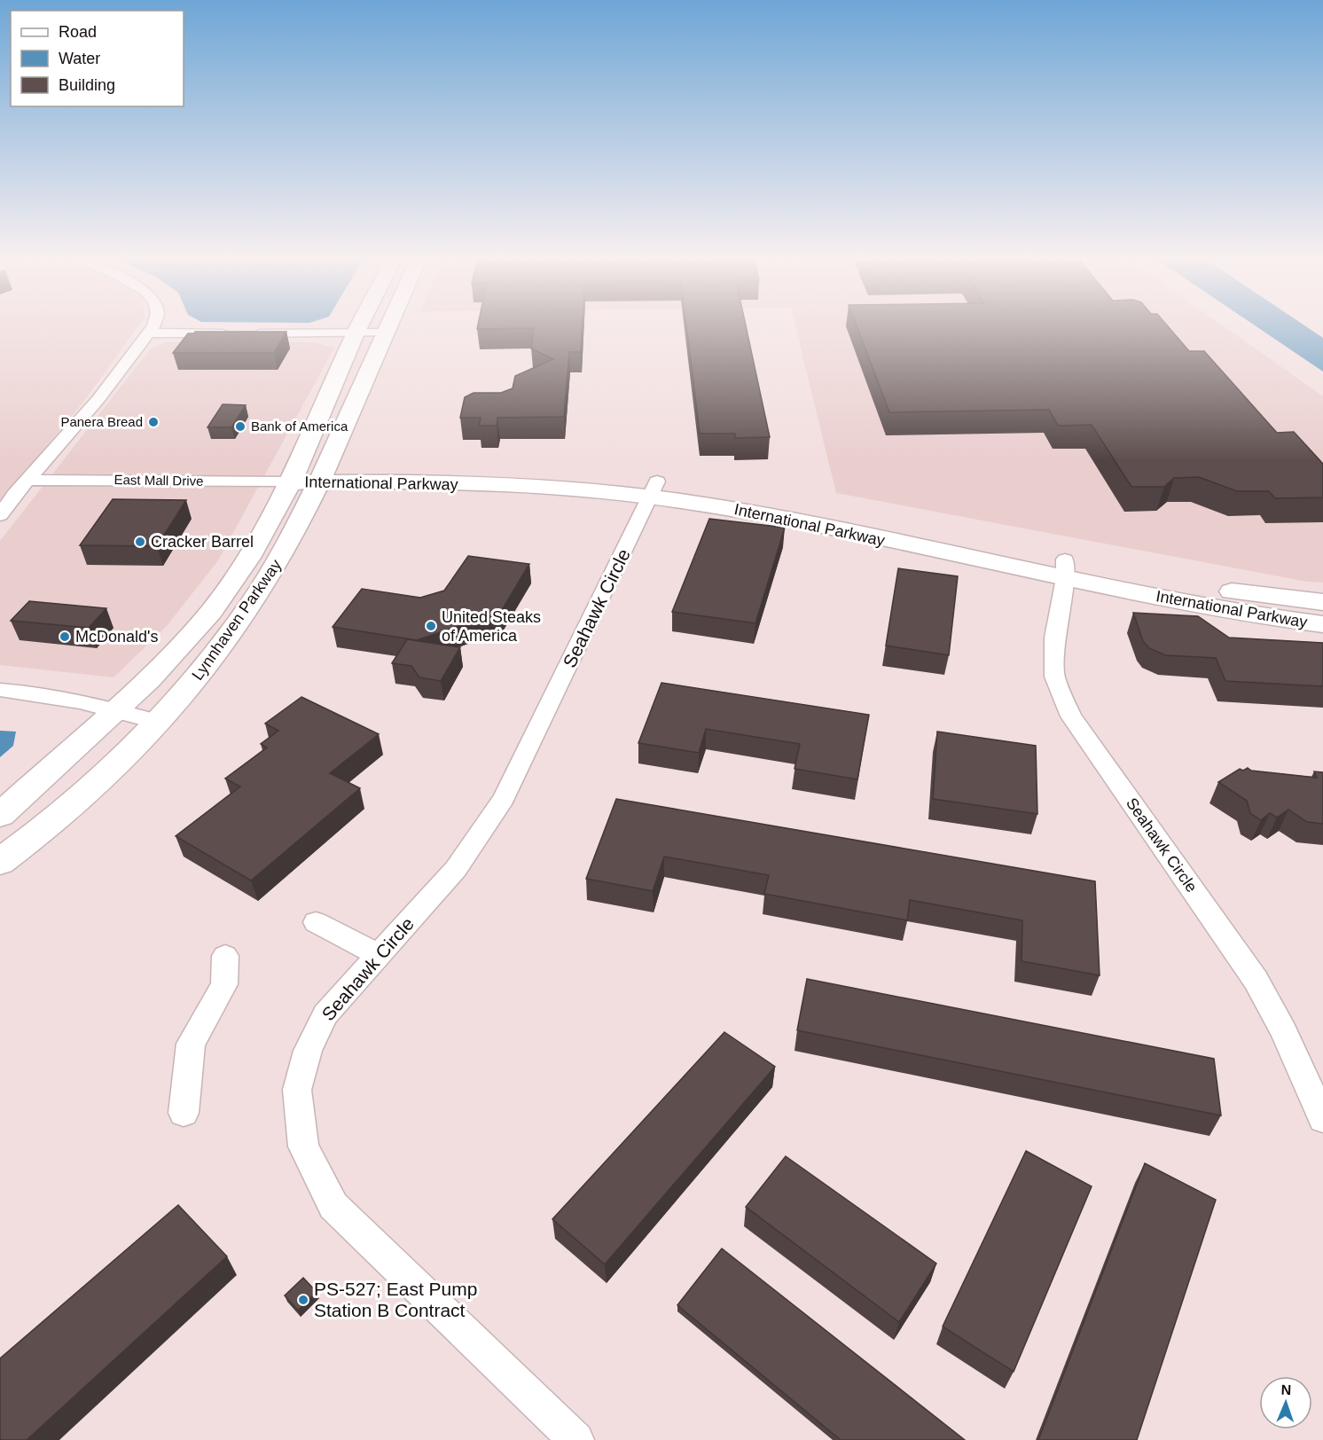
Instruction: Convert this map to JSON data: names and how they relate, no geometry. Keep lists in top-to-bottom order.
{
  "streets": {
    "main road": ["International Parkway", "Lynnhaven Parkway"],
    "street": ["East Mall Drive", "Seahawk Circle"]
  },
  "crossings": [
    ["East Mall Drive", "International Parkway"],
    ["East Mall Drive", "Lynnhaven Parkway"],
    ["International Parkway", "Seahawk Circle"],
    ["International Parkway", "Lynnhaven Parkway"]
  ],
  "places": [
    "Panera Bread",
    "Bank of America",
    "Cracker Barrel",
    "United Steaks of America",
    "McDonald's",
    "PS-527; East Pump Station B Contract"
  ],
  "legend": ["Road", "Water", "Building"],
  "north": "top"
}
